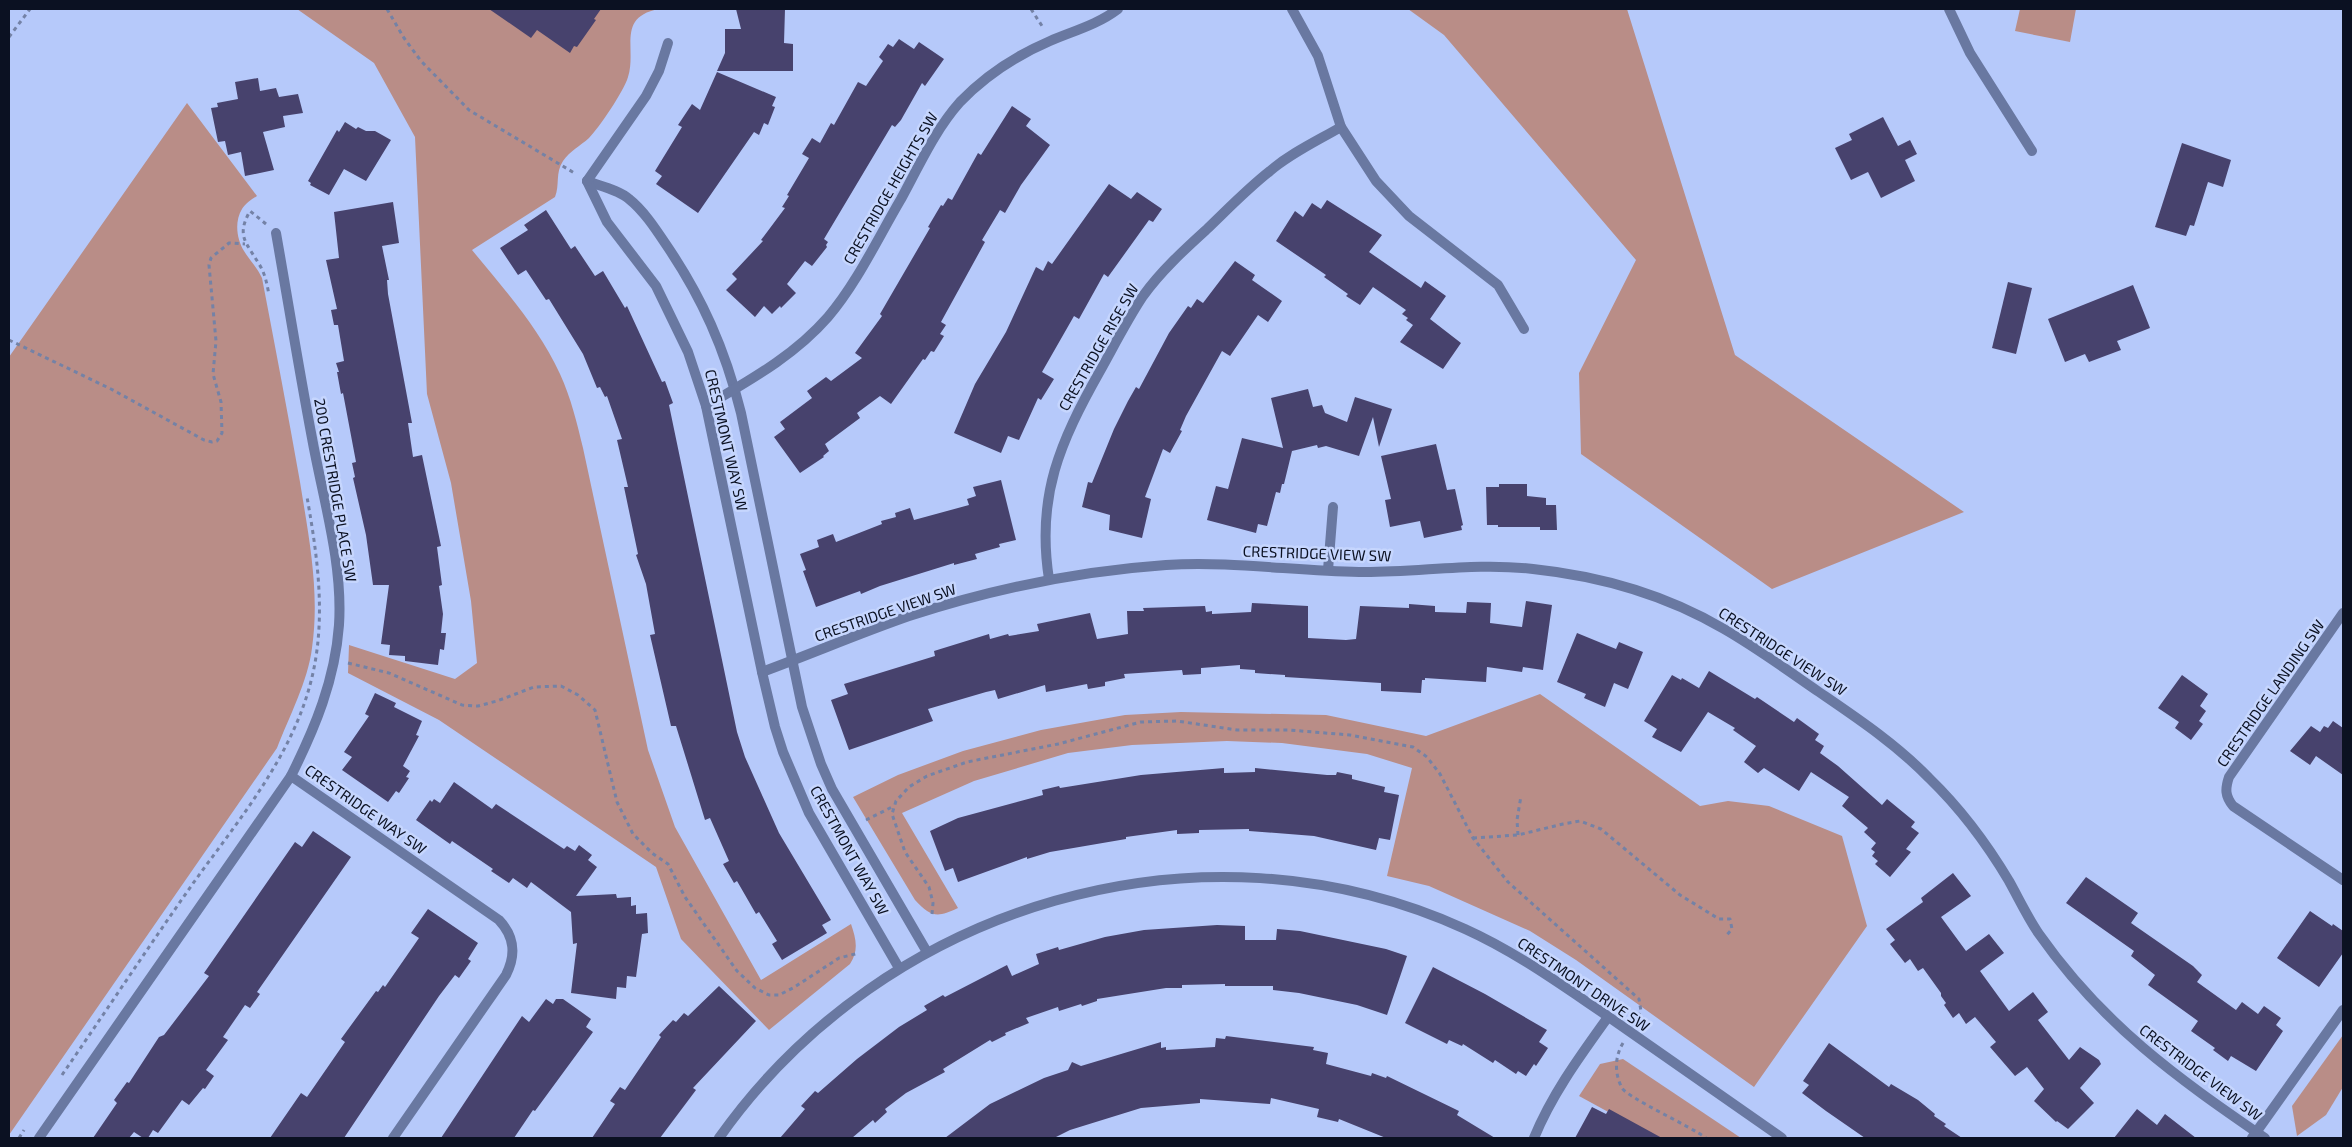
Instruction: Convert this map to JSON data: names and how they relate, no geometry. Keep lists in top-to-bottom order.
{
  "streets": {
    "street": [
      "CRESTRIDGE HEIGHTS SW",
      "CRESTRIDGE RISE SW",
      "CRESTMONT WAY SW",
      "200 CRESTRIDGE PLACE SW",
      "CRESTRIDGE VIEW SW",
      "CRESTRIDGE LANDING SW",
      "CRESTRIDGE WAY SW",
      "CRESTMONT DRIVE SW"
    ]
  },
  "crossings": [
    ["CRESTRIDGE HEIGHTS SW", "CRESTMONT WAY SW"],
    ["CRESTRIDGE RISE SW", "CRESTRIDGE VIEW SW"],
    ["CRESTMONT WAY SW", "CRESTRIDGE VIEW SW"],
    ["CRESTMONT WAY SW", "CRESTMONT DRIVE SW"],
    ["200 CRESTRIDGE PLACE SW", "CRESTRIDGE WAY SW"]
  ]
}
